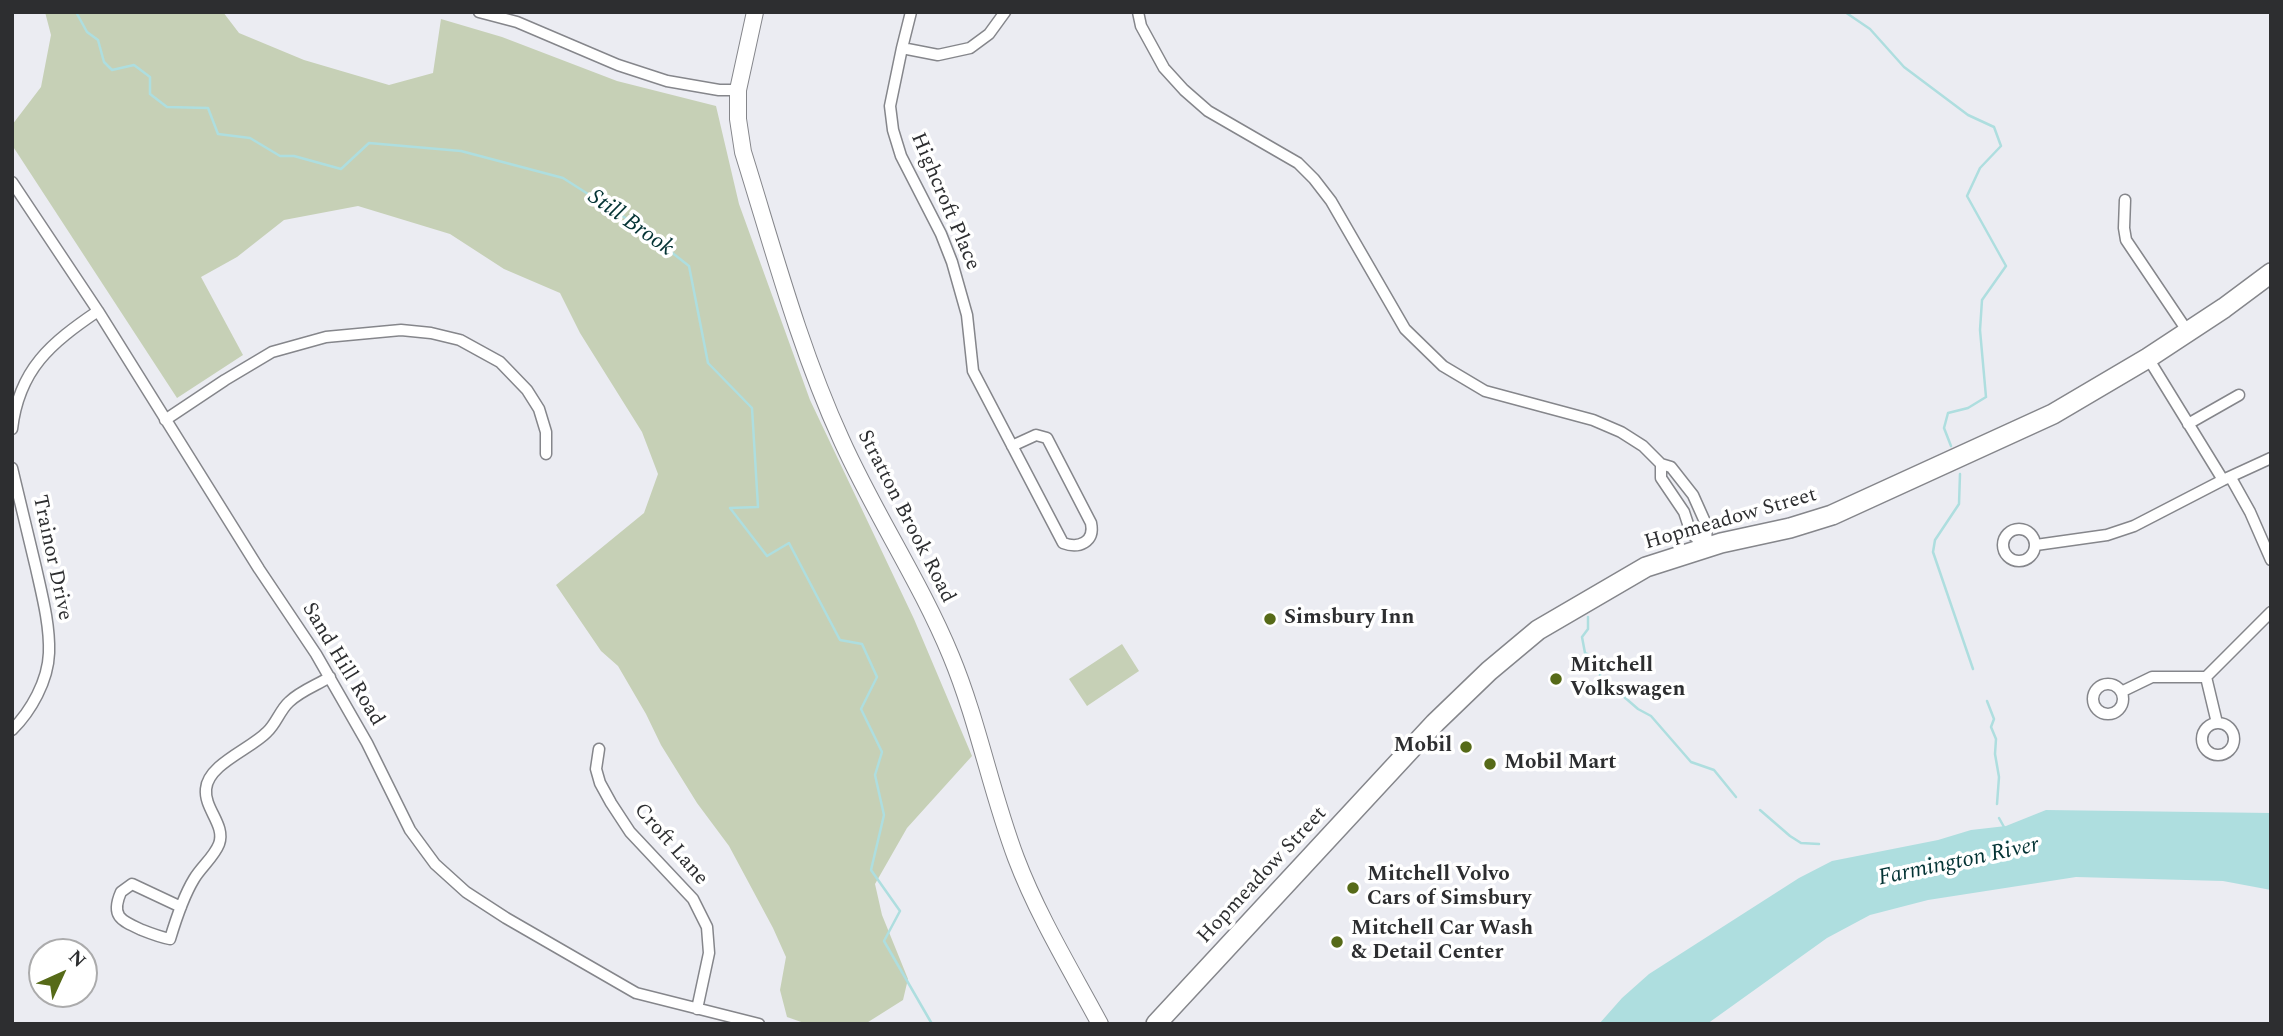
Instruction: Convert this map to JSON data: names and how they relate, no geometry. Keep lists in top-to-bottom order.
{
  "streets": {
    "highway": ["Hopmeadow Street"],
    "street": [
      "Highcroft Place",
      "Stratton Brook Road",
      "Trainor Drive",
      "Sand Hill Road",
      "Croft Lane"
    ]
  },
  "crossings": [
    ["Sand Hill Road", "Croft Lane"]
  ],
  "water": ["Still Brook", "Farmington River"],
  "places": [
    "Simsbury Inn",
    "Mitchell Volkswagen",
    "Mobil",
    "Mobil Mart",
    "Mitchell Volvo Cars of Simsbury",
    "Mitchell Car Wash & Detail Center"
  ],
  "north": "top right"
}
